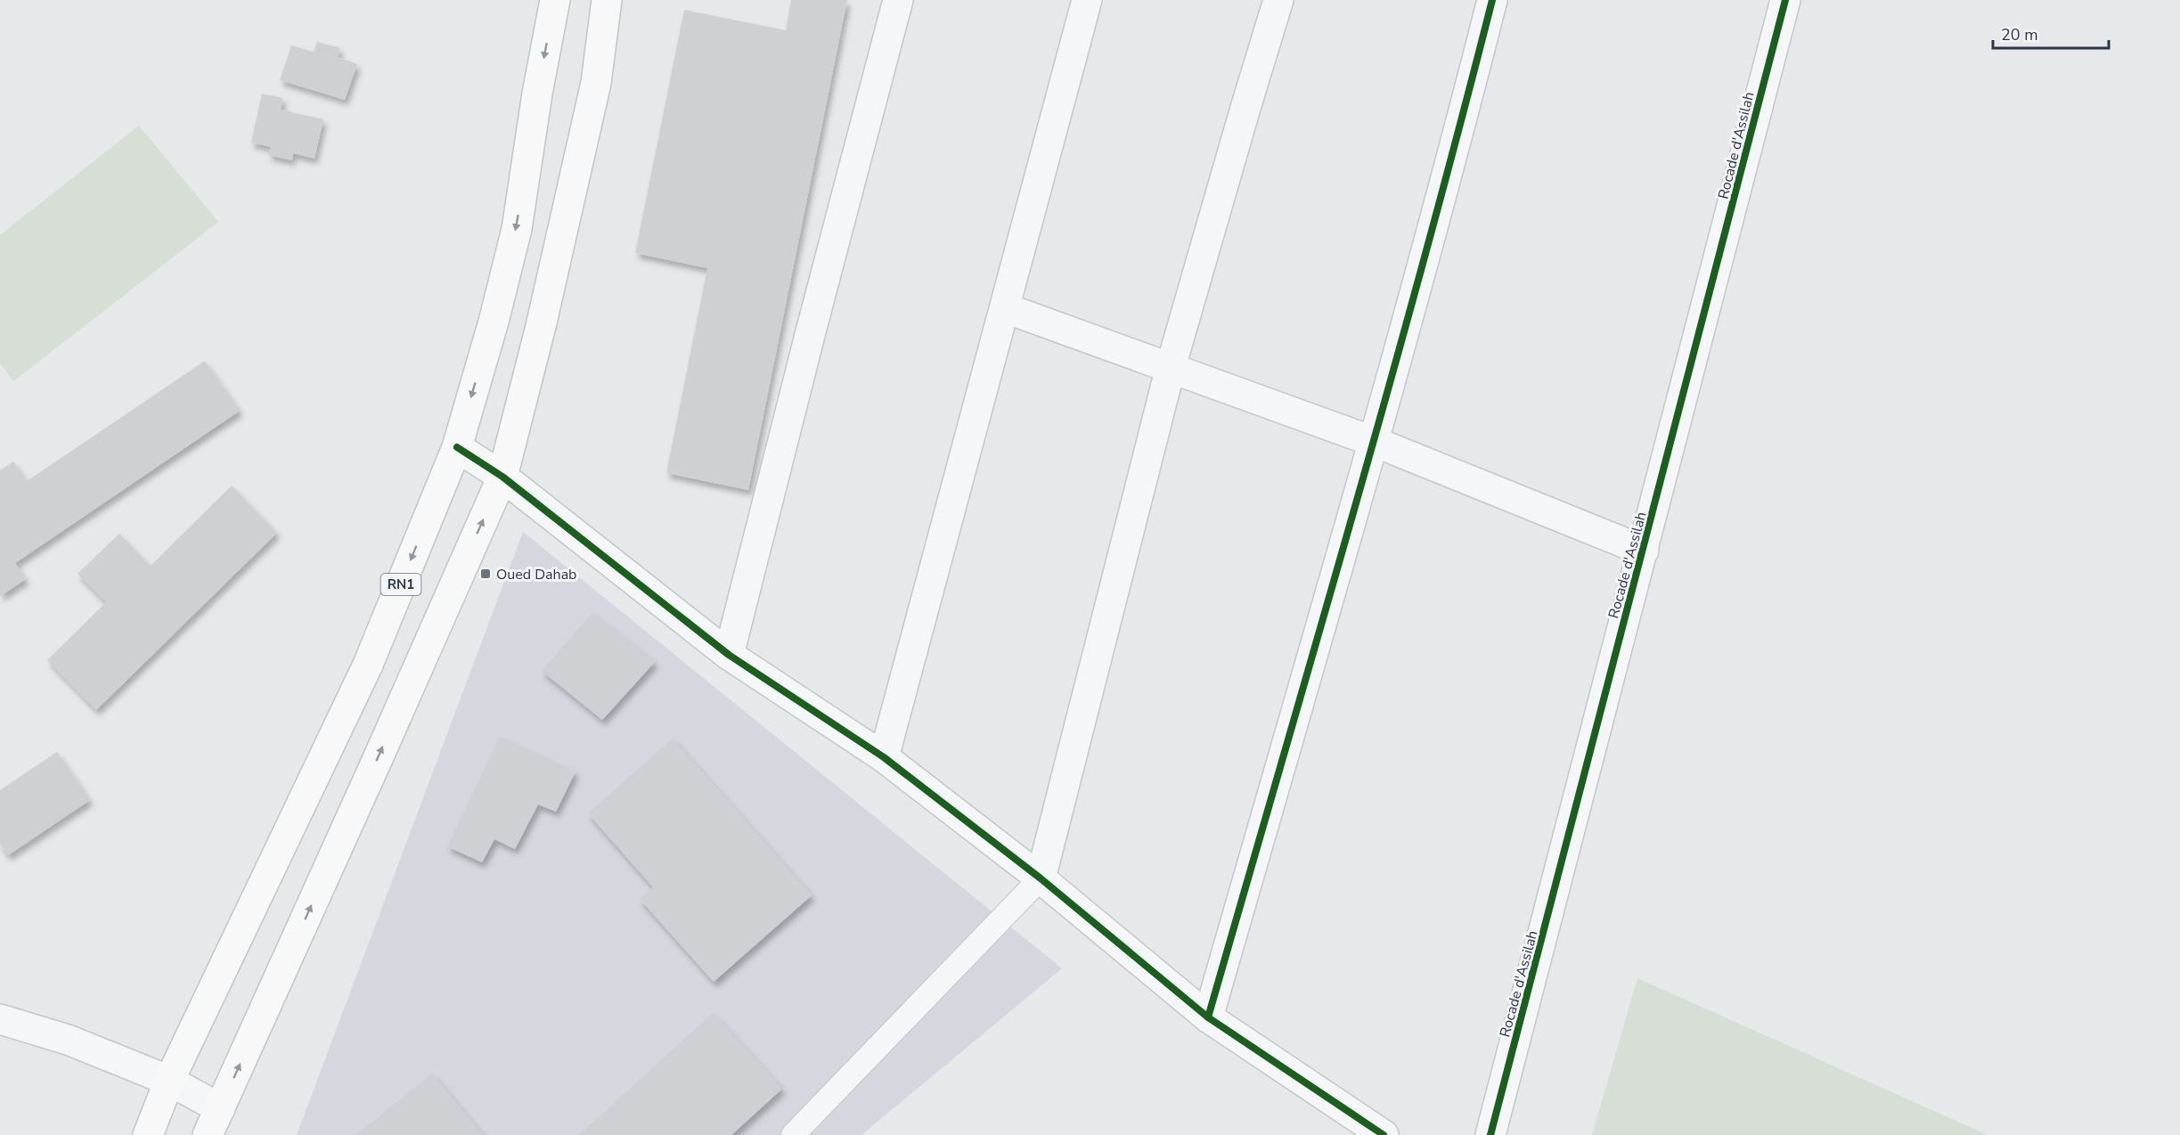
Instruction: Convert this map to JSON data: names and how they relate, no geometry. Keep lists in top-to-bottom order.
{
  "streets": {
    "main road": ["RN1"],
    "street": ["Rocade d'Assilah"]
  },
  "places": {
    "transit": ["Oued Dahab"]
  },
  "scale_bar": "20 m"
}
